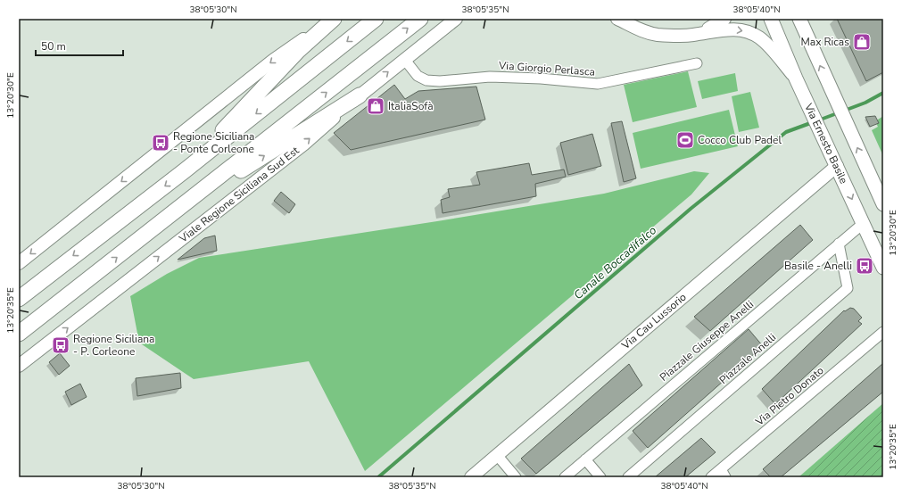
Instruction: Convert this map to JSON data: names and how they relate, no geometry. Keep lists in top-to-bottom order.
{
  "streets": {
    "main road": ["Via Ernesto Basile"],
    "street": [
      "Via Giorgio Perlasca",
      "Viale Regione Siciliana Sud Est",
      "Via Cau Lussorio",
      "Piazzale Giuseppe Anelli",
      "Piazzale Anelli",
      "Via Pietro Donato"
    ]
  },
  "crossings": [
    ["Via Giorgio Perlasca", "Viale Regione Siciliana Sud Est"],
    ["Via Ernesto Basile", "Via Cau Lussorio"],
    ["Via Ernesto Basile", "Piazzale Giuseppe Anelli"],
    ["Piazzale Giuseppe Anelli", "Piazzale Anelli"]
  ],
  "water": ["Canale Boccadifalco"],
  "places": {
    "shop": ["Max Ricas", "ItaliaSofà"],
    "sports": ["Cocco Club Padel"],
    "bus stop": ["Regione Siciliana - Ponte Corleone", "Basile - Anelli", "Regione Siciliana - P. Corleone"]
  },
  "scale_bar": "50 m",
  "coordinates": [
    "38°05'30\"N",
    "38°05'35\"N",
    "38°05'40\"N",
    "13°20'30\"E",
    "13°20'35\"E"
  ]
}
